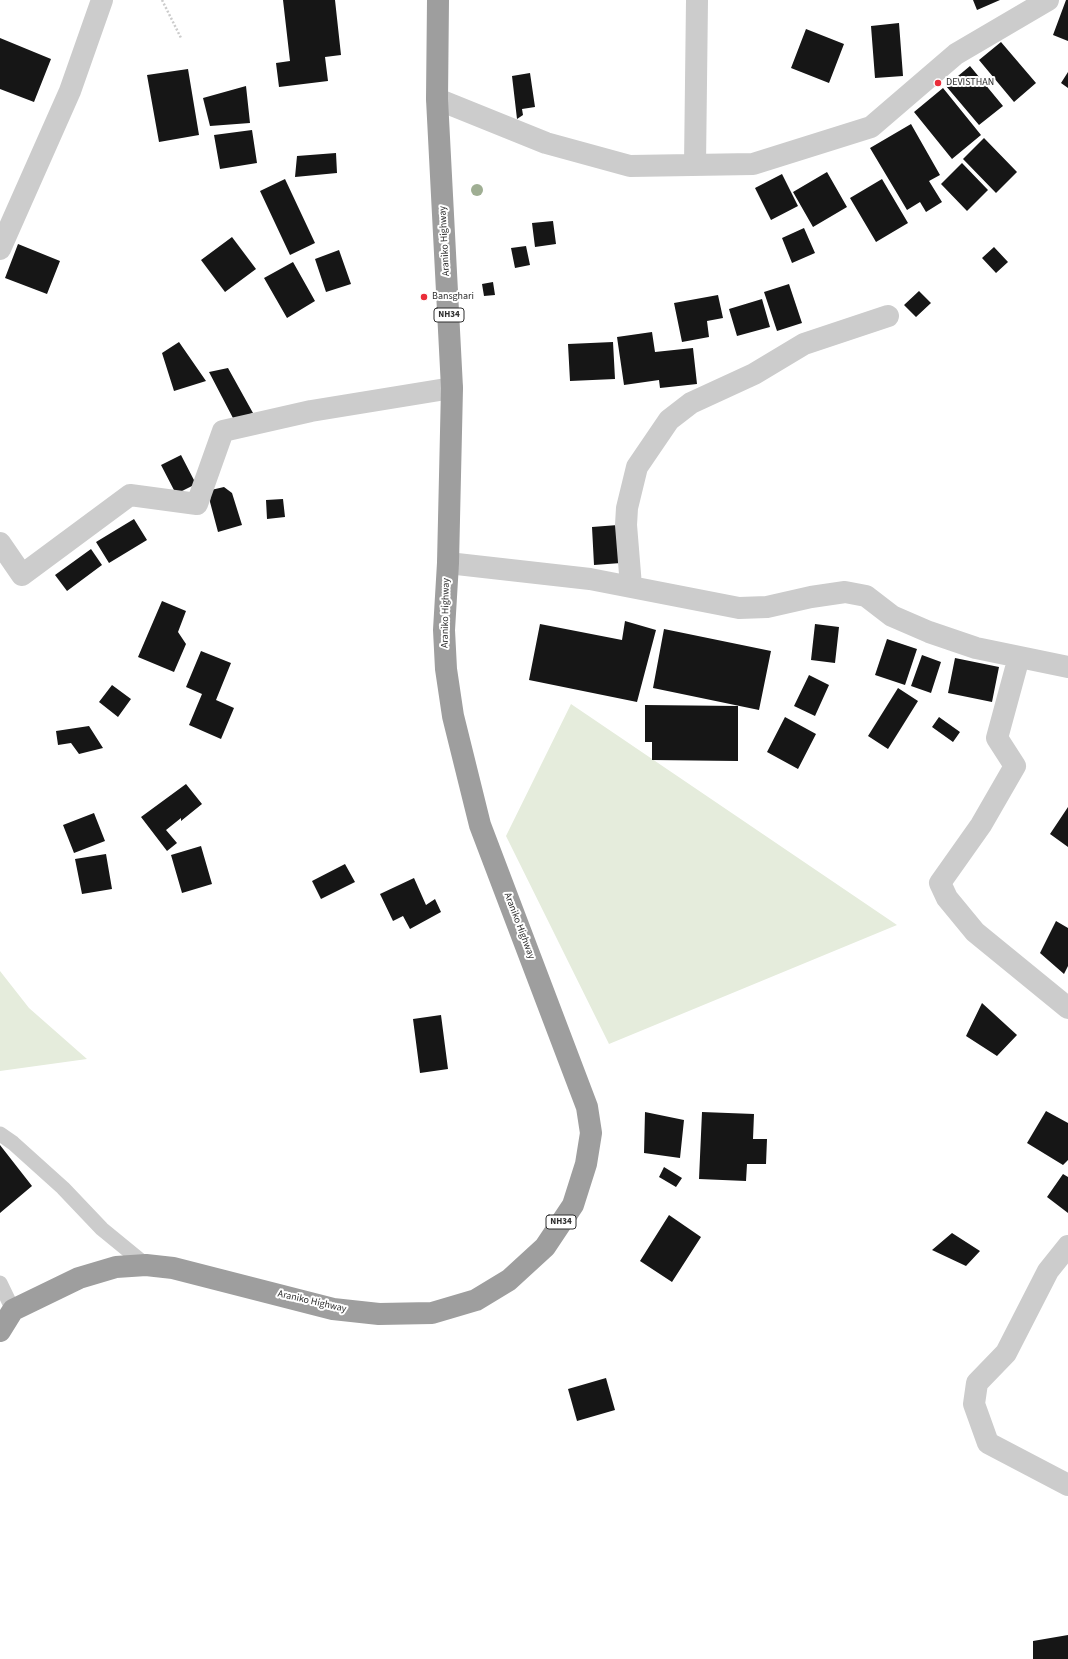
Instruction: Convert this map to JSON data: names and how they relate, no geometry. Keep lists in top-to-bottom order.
{
  "streets": {
    "highway": ["Araniko Highway", "NH34"]
  },
  "places": ["DEVISTHAN", "Bansghari"]
}
